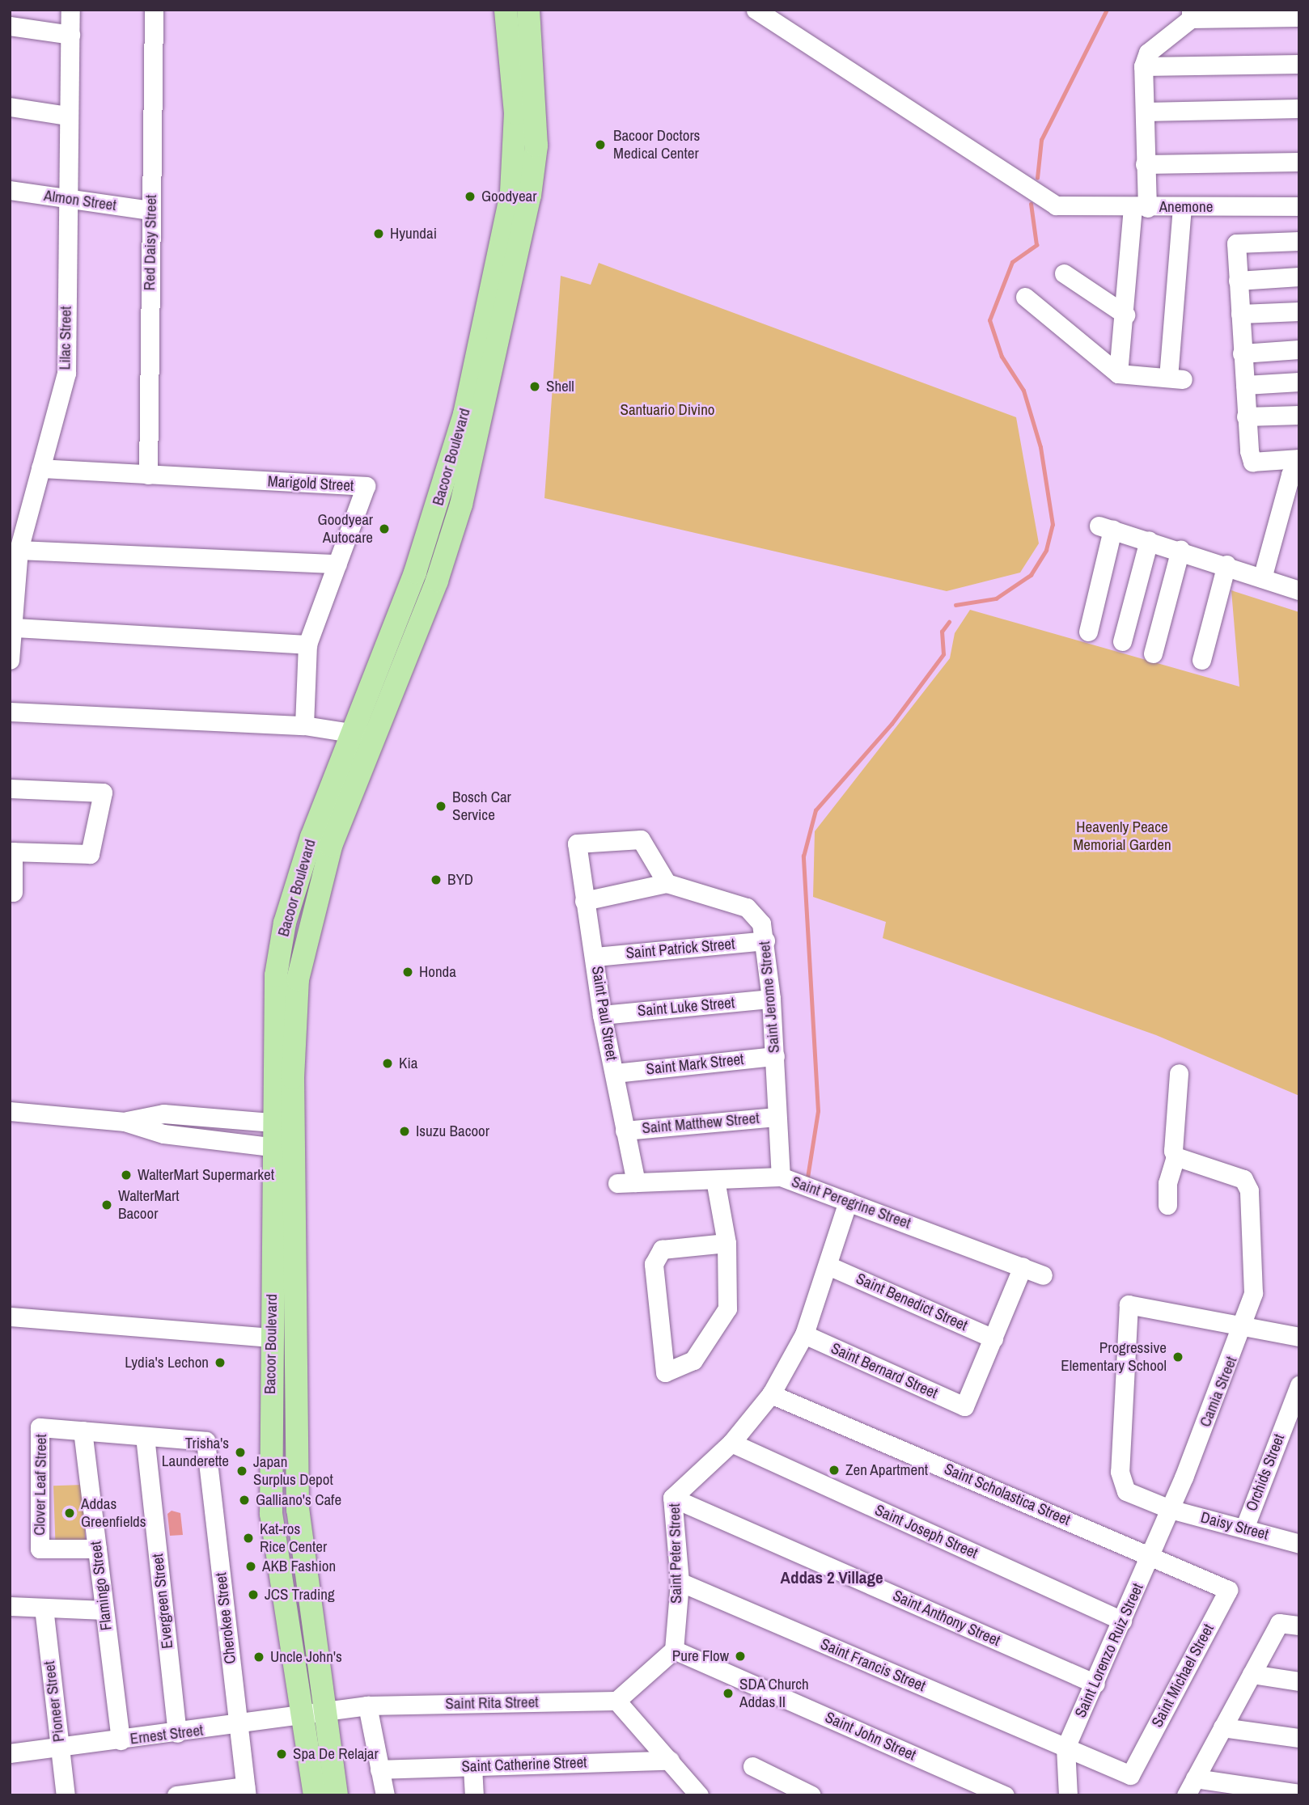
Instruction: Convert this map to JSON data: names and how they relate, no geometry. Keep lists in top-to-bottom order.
{
  "streets": {
    "main road": ["Bacoor Boulevard"],
    "street": [
      "Almon Street",
      "Anemone",
      "Red Daisy Street",
      "Lilac Street",
      "Marigold Street",
      "Saint Patrick Street",
      "Saint Jerome Street",
      "Saint Luke Street",
      "Saint Paul Street",
      "Saint Mark Street",
      "Saint Matthew Street",
      "Saint Peregrine Street",
      "Saint Benedict Street",
      "Saint Bernard Street",
      "Camia Street",
      "Orchids Street",
      "Clover Leaf Street",
      "Saint Scholastica Street",
      "Daisy Street",
      "Saint Joseph Street",
      "Saint Peter Street",
      "Flamingo Street",
      "Evergreen Street",
      "Cherokee Street",
      "Saint Anthony Street",
      "Saint Lorenzo Ruiz Street",
      "Saint Francis Street",
      "Saint Michael Street",
      "Pioneer Street",
      "Saint Rita Street",
      "Ernest Street",
      "Saint John Street",
      "Saint Catherine Street"
    ]
  },
  "crossings": [
    ["Almon Street", "Red Daisy Street"],
    ["Almon Street", "Lilac Street"],
    ["Red Daisy Street", "Marigold Street"],
    ["Lilac Street", "Marigold Street"],
    ["Bacoor Boulevard", "Saint Rita Street"],
    ["Bacoor Boulevard", "Ernest Street"],
    ["Saint Patrick Street", "Saint Jerome Street"],
    ["Saint Patrick Street", "Saint Paul Street"],
    ["Saint Jerome Street", "Saint Luke Street"],
    ["Saint Jerome Street", "Saint Paul Street"],
    ["Saint Jerome Street", "Saint Mark Street"],
    ["Saint Jerome Street", "Saint Matthew Street"],
    ["Saint Jerome Street", "Saint Peregrine Street"],
    ["Saint Luke Street", "Saint Paul Street"],
    ["Saint Paul Street", "Saint Mark Street"],
    ["Saint Paul Street", "Saint Matthew Street"],
    ["Saint Paul Street", "Saint Peregrine Street"],
    ["Saint Peregrine Street", "Saint Peter Street"],
    ["Saint Benedict Street", "Saint Bernard Street"],
    ["Saint Benedict Street", "Saint Peter Street"],
    ["Saint Bernard Street", "Saint Peter Street"],
    ["Camia Street", "Daisy Street"],
    ["Camia Street", "Saint Lorenzo Ruiz Street"],
    ["Orchids Street", "Daisy Street"],
    ["Clover Leaf Street", "Flamingo Street"],
    ["Clover Leaf Street", "Evergreen Street"],
    ["Clover Leaf Street", "Cherokee Street"],
    ["Saint Scholastica Street", "Saint Peter Street"],
    ["Saint Scholastica Street", "Saint Lorenzo Ruiz Street"],
    ["Saint Scholastica Street", "Saint Michael Street"],
    ["Daisy Street", "Saint Lorenzo Ruiz Street"],
    ["Saint Joseph Street", "Saint Peter Street"],
    ["Saint Joseph Street", "Saint Lorenzo Ruiz Street"],
    ["Saint Peter Street", "Saint Anthony Street"],
    ["Saint Peter Street", "Saint Francis Street"],
    ["Saint Peter Street", "Saint John Street"],
    ["Flamingo Street", "Ernest Street"],
    ["Evergreen Street", "Ernest Street"],
    ["Cherokee Street", "Ernest Street"],
    ["Saint Anthony Street", "Saint Lorenzo Ruiz Street"],
    ["Saint Lorenzo Ruiz Street", "Saint Francis Street"],
    ["Saint Lorenzo Ruiz Street", "Saint Michael Street"],
    ["Saint Francis Street", "Saint Michael Street"],
    ["Pioneer Street", "Ernest Street"],
    ["Saint Rita Street", "Ernest Street"]
  ],
  "districts": ["Addas 2 Village"],
  "parks": ["Santuario Divino", "Heavenly Peace Memorial Garden"],
  "places": [
    "Bacoor Doctors Medical Center",
    "Goodyear",
    "Hyundai",
    "Shell",
    "Goodyear Autocare",
    "Bosch Car Service",
    "BYD",
    "Honda",
    "Kia",
    "Isuzu Bacoor",
    "WalterMart Supermarket",
    "WalterMart Bacoor",
    "Progressive Elementary School",
    "Lydia's Lechon",
    "Trisha's Launderette",
    "Zen Apartment",
    "Japan Surplus Depot",
    "Galliano's Cafe",
    "Addas Greenfields",
    "Kat-ros Rice Center",
    "AKB Fashion",
    "JCS Trading",
    "Pure Flow",
    "Uncle John's",
    "SDA Church Addas II",
    "Spa De Relajar"
  ]
}
